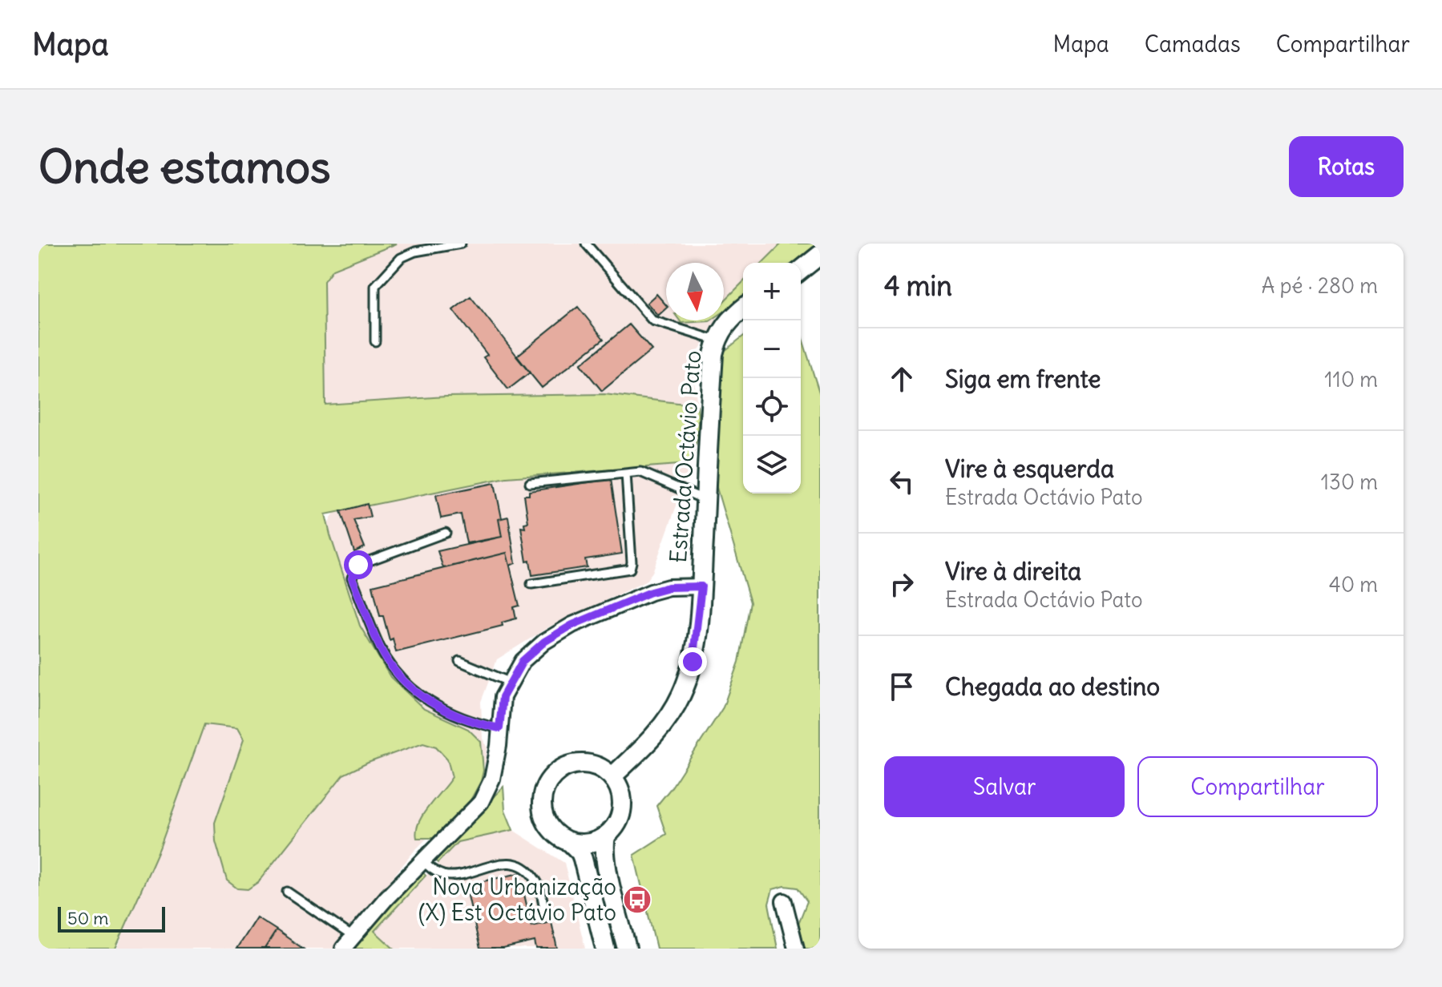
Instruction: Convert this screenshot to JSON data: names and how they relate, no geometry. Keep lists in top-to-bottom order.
{
  "streets": {
    "street": ["Estrada Octávio Pato"]
  },
  "places": {
    "bus stop": ["Nova Urbanização (X) Est Octávio Pato"]
  },
  "scale_bar": "50 m",
  "north": "bottom",
  "page": {
    "header": "Mapa",
    "nav": ["Mapa", "Camadas", "Compartilhar"],
    "buttons": [
      "Rotas",
      ["Salvar", "Compartilhar"]
    ],
    "title": "Onde estamos",
    "heading": ["4 min", "A pé · 280 m"],
    "map_buttons": ["+", "−"],
    "list": [
      ["Siga em frente", "110 m"],
      ["Vire à esquerda", "Estrada Octávio Pato", "130 m"],
      ["Vire à direita", "Estrada Octávio Pato", "40 m"],
      "Chegada ao destino"
    ],
    "scale": "50 m"
  }
}
